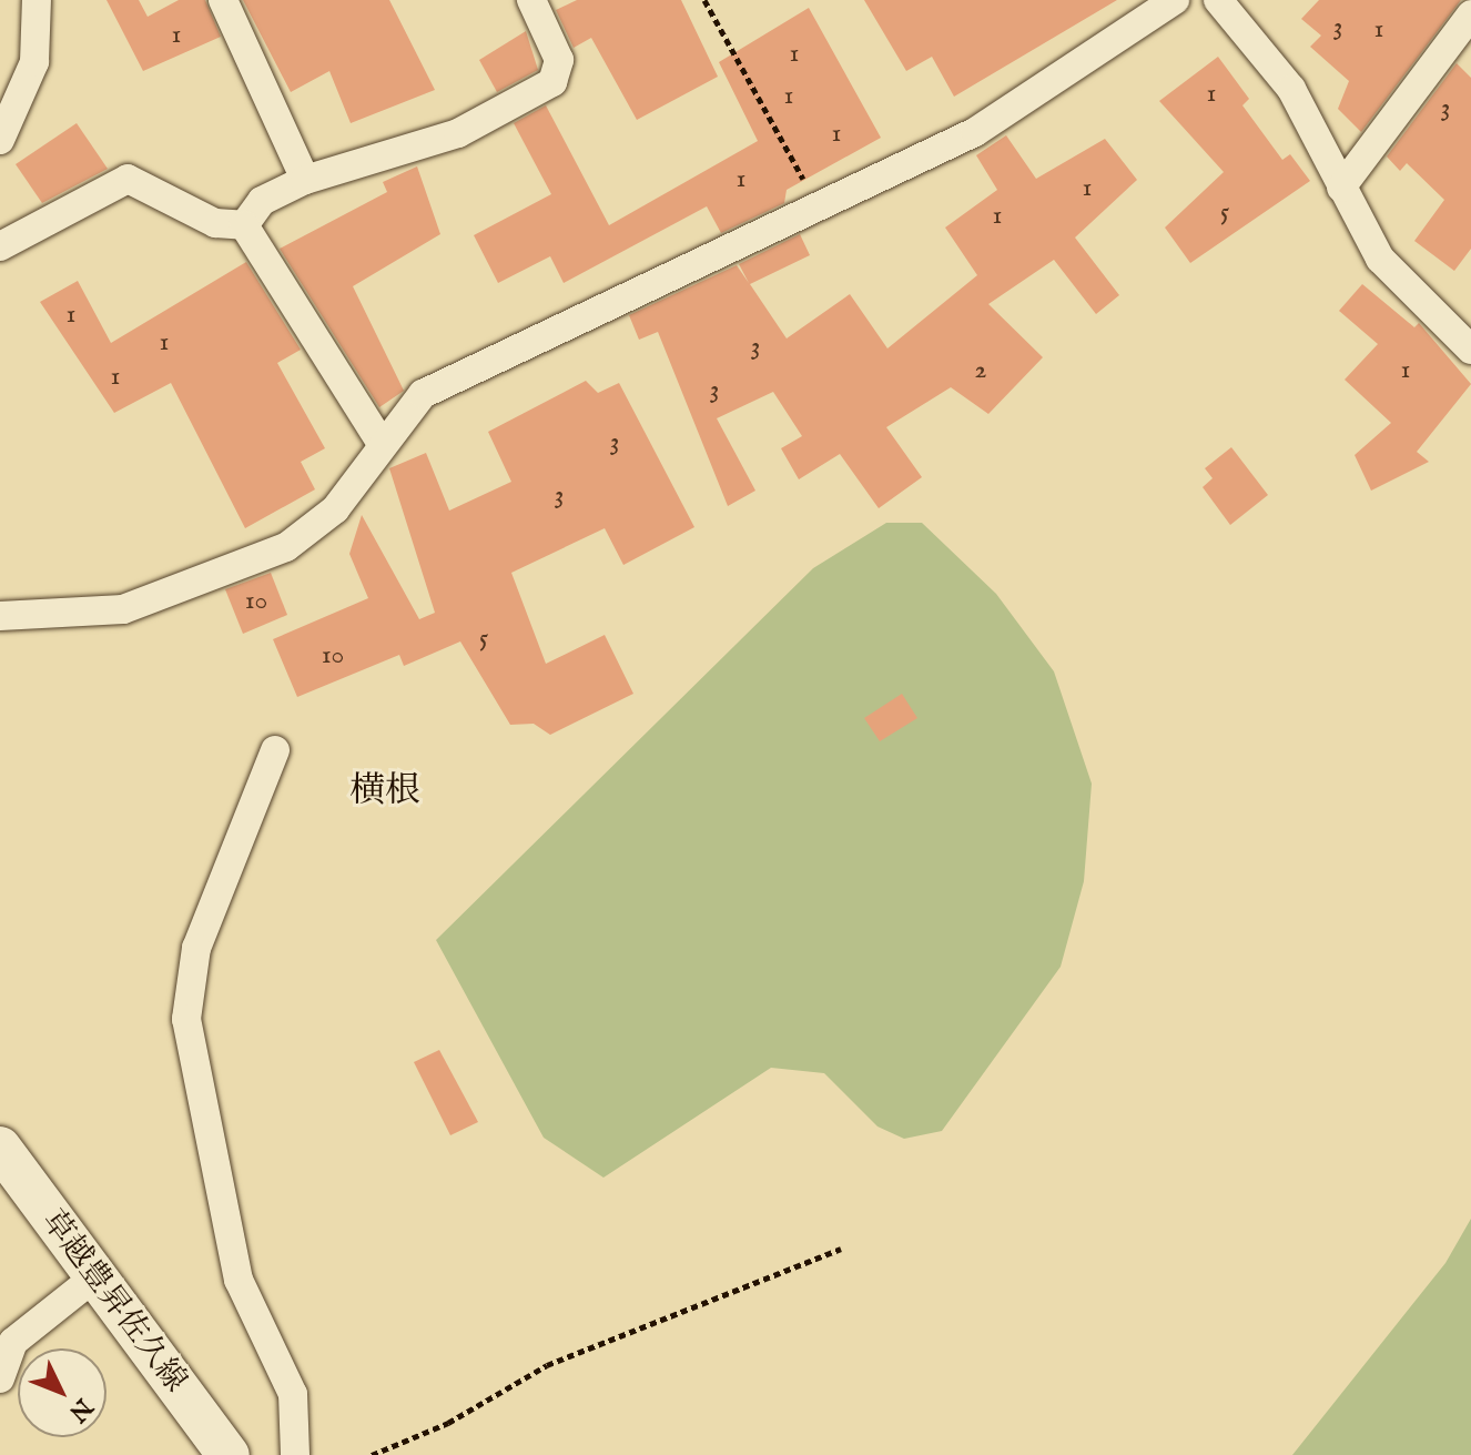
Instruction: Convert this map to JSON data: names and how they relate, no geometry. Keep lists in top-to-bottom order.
{
  "streets": {
    "main road": ["草越豊昇佐久線"]
  },
  "districts": ["横根"],
  "house_numbers": [
    "3",
    "1",
    "1",
    "1",
    "1",
    "1",
    "3",
    "1",
    "1",
    "1",
    "5",
    "1",
    "1",
    "1",
    "3",
    "2",
    "1",
    "1",
    "3",
    "3",
    "3",
    "10",
    "5",
    "10"
  ],
  "north": "bottom right"
}
